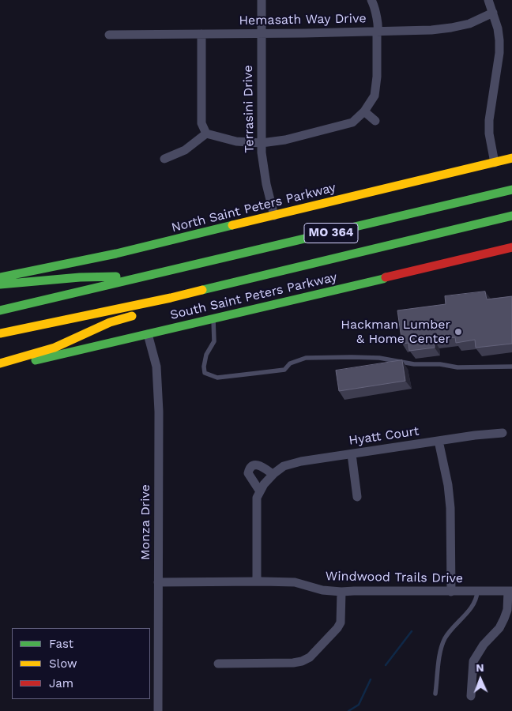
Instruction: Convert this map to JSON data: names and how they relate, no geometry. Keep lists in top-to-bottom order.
{
  "streets": {
    "main road": ["North Saint Peters Parkway", "MO 364", "South Saint Peters Parkway"],
    "street": [
      "Hemasath Way Drive",
      "Terrasini Drive",
      "Hyatt Court",
      "Monza Drive",
      "Windwood Trails Drive"
    ]
  },
  "crossings": [
    ["Hemasath Way Drive", "Terrasini Drive"],
    ["Terrasini Drive", "North Saint Peters Parkway"],
    ["South Saint Peters Parkway", "Monza Drive"],
    ["Hyatt Court", "Windwood Trails Drive"],
    ["Monza Drive", "Windwood Trails Drive"]
  ],
  "places": ["Hackman Lumber & Home Center"],
  "legend": ["Fast", "Slow", "Jam"],
  "north": "top"
}
